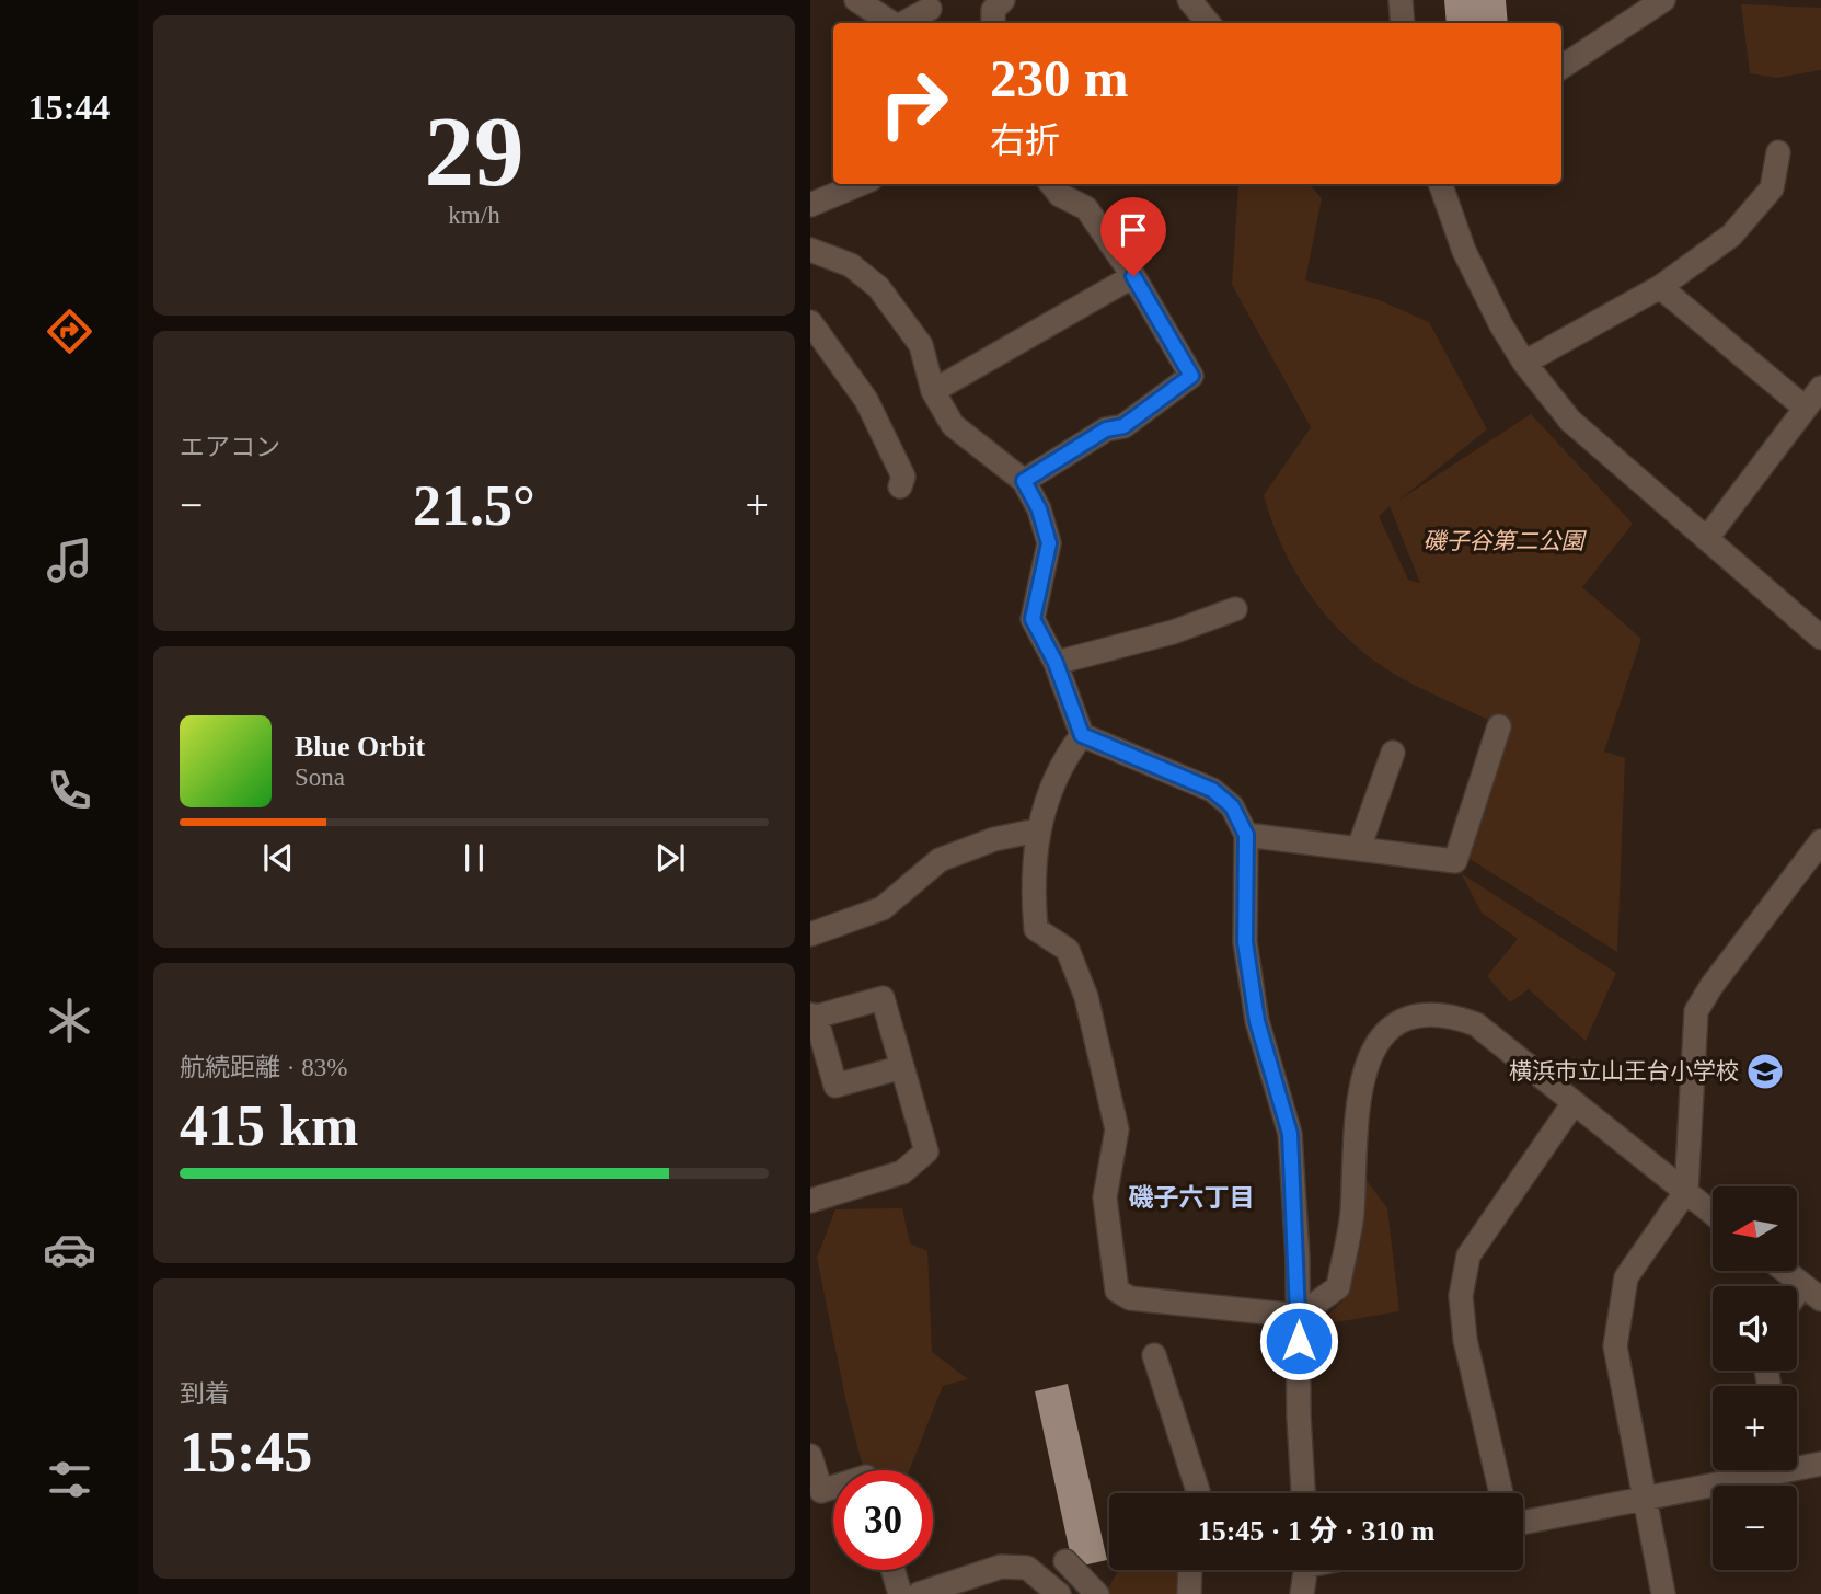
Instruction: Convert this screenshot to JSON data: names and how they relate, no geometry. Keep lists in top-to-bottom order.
{
  "districts": ["磯子六丁目"],
  "parks": ["磯子谷第二公園"],
  "places": {
    "school or university": ["横浜市立山王台小学校"]
  },
  "north": "left",
  "page": {
    "tabs": "15:44",
    "tile": [
      ["29", "km/h"],
      "エアコン",
      ["航続距離 · 83%", "415 km"],
      ["到着", "15:45"]
    ],
    "turn": ["230 m", "右折"],
    "heat": ["−", "21.5°", "+"],
    "song": ["Blue Orbit", "Sona"],
    "map_buttons": ["+", "−"],
    "limit": "30",
    "trip": "15:45 · 1 分 · 310 m"
  }
}
